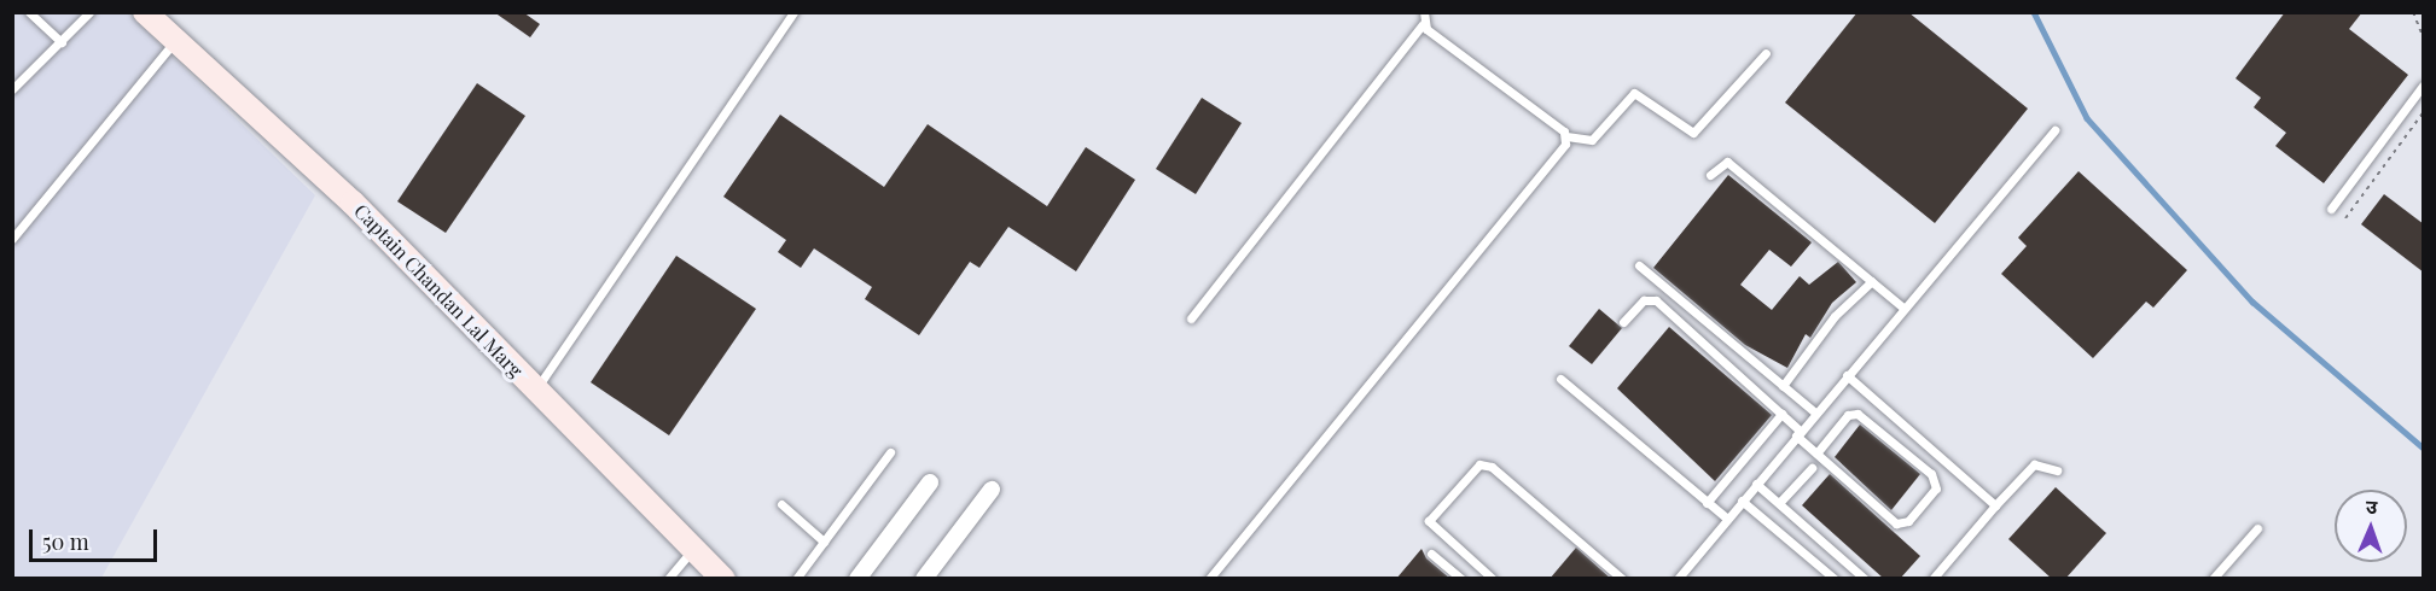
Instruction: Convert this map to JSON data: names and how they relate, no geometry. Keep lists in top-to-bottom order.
{
  "streets": {
    "street": ["Captain Chandan Lal Marg"]
  },
  "scale_bar": "50 m",
  "north": "top"
}
